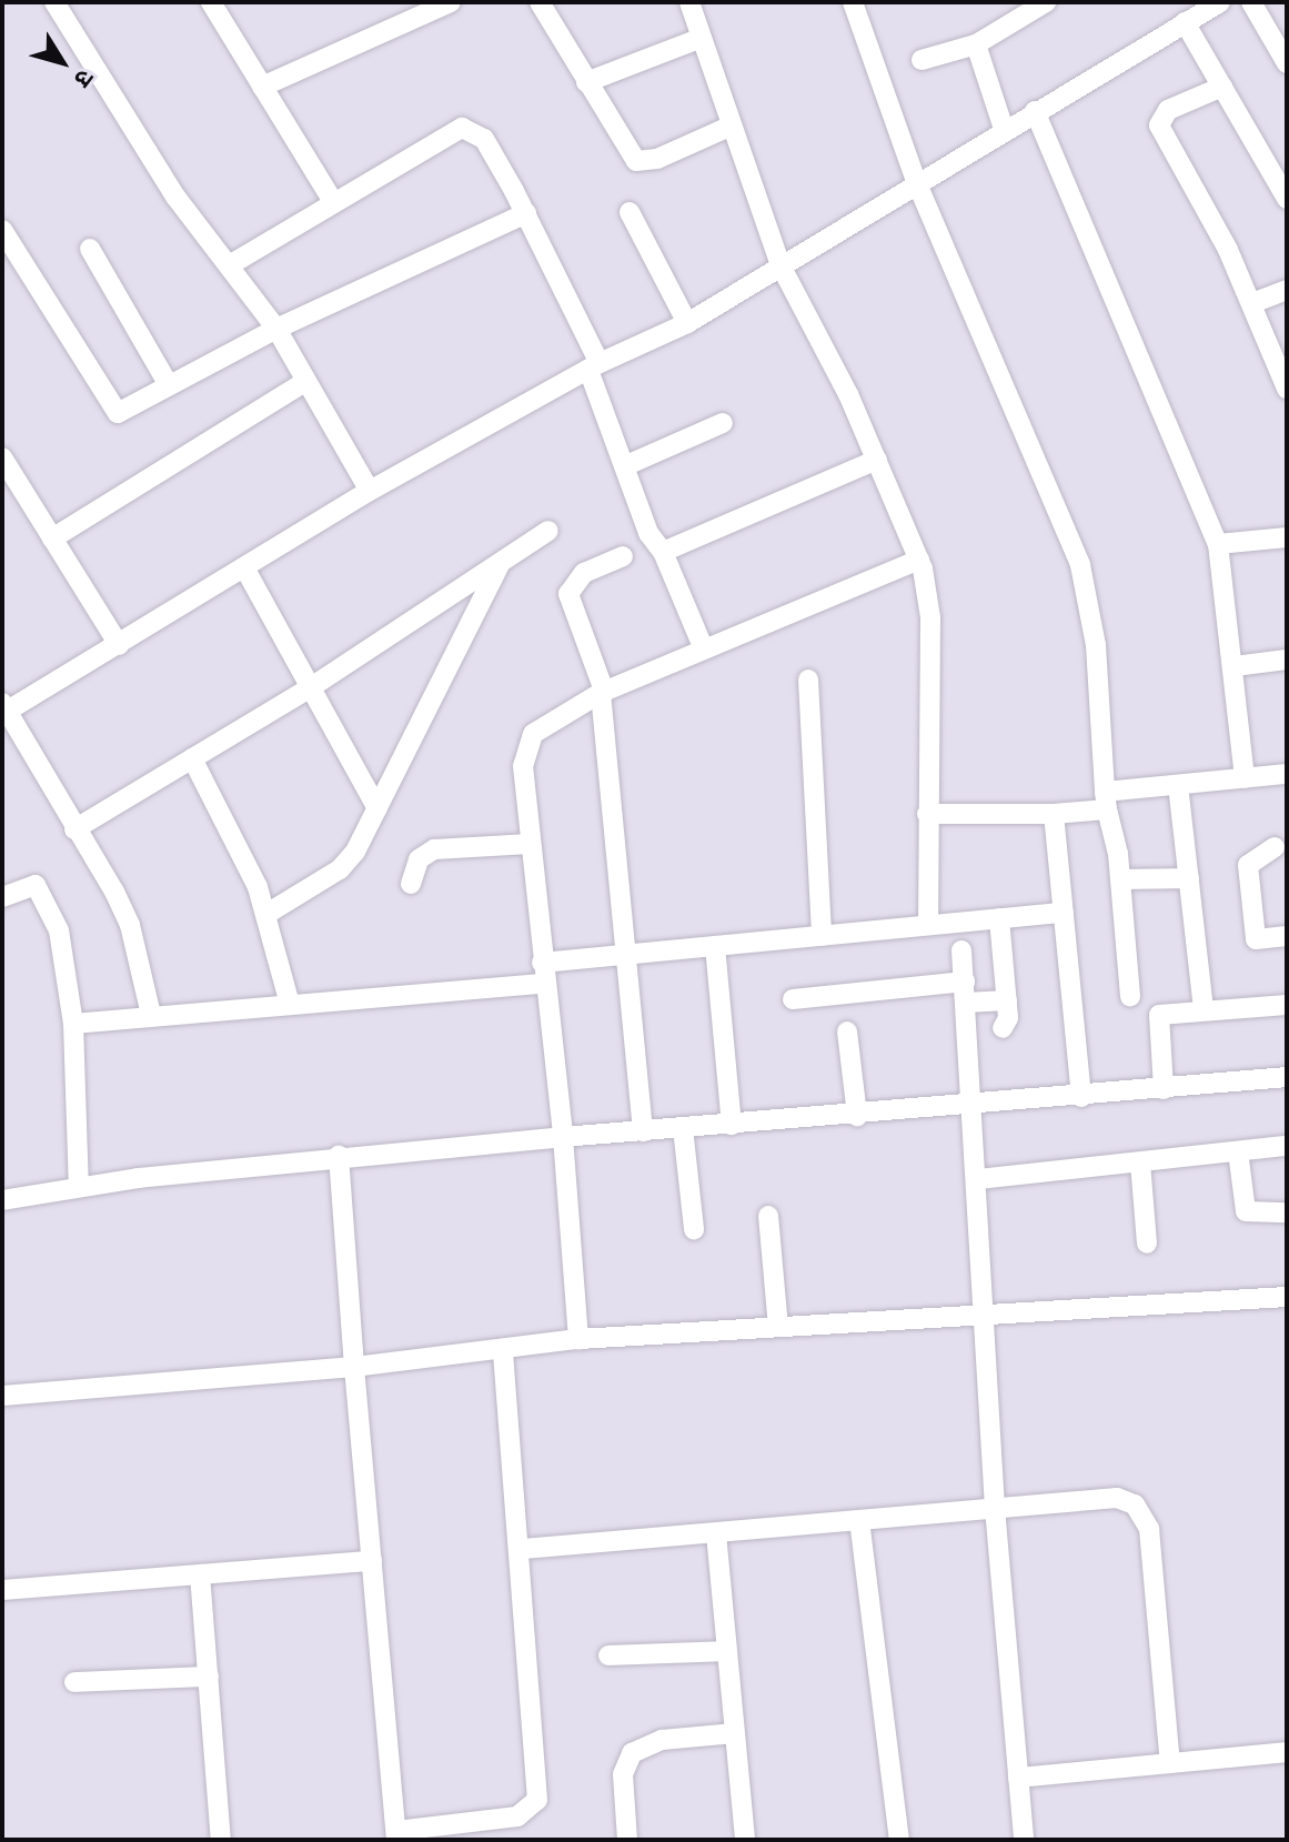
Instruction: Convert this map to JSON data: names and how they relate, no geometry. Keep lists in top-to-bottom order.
{
  "north": "bottom right"
}
